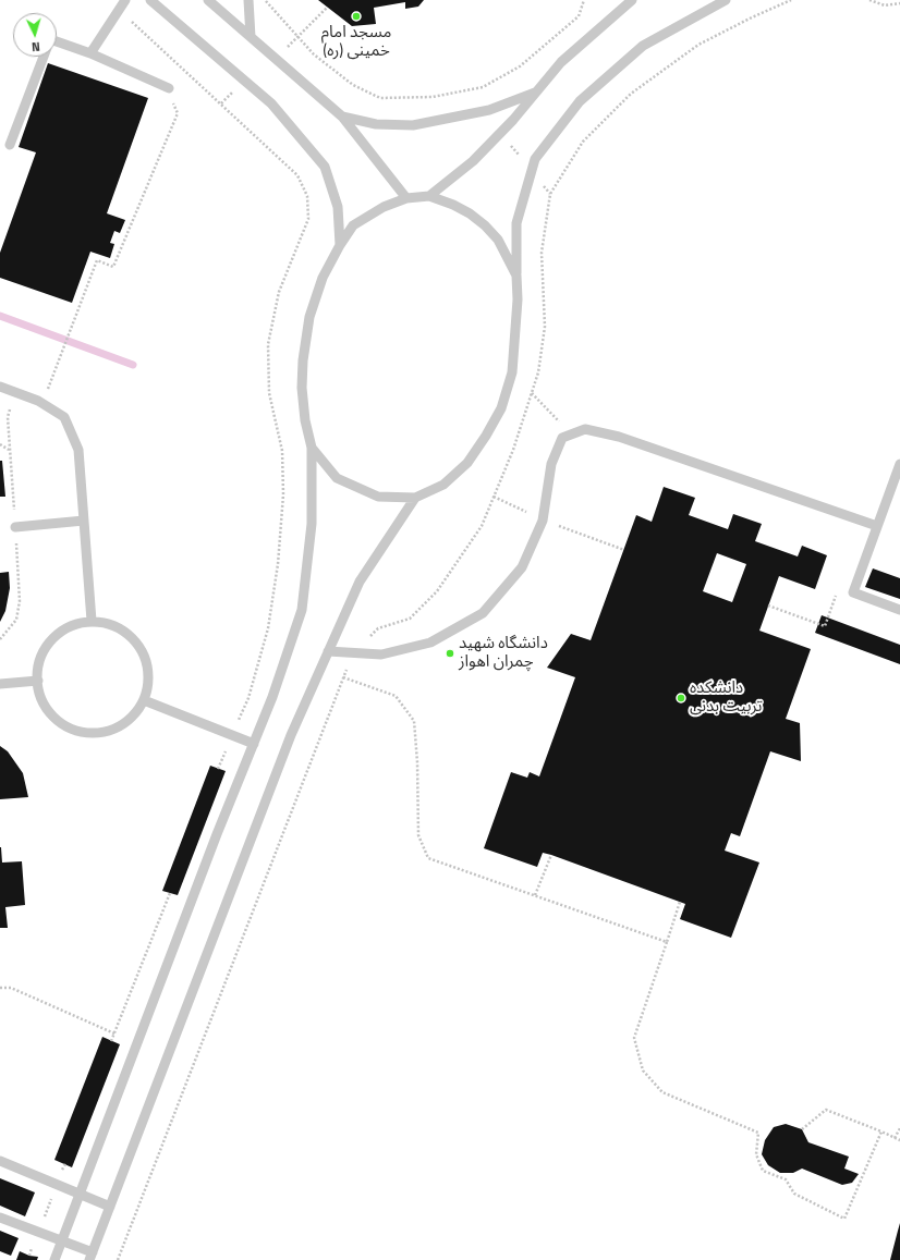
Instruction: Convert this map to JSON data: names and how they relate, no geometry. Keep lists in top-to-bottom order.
{
  "places": ["مسجد امام خمینی (ره)", "دانشگاه شهید چمران اهواز", "دانشکده تربیت بدنی"],
  "north": "bottom"
}
